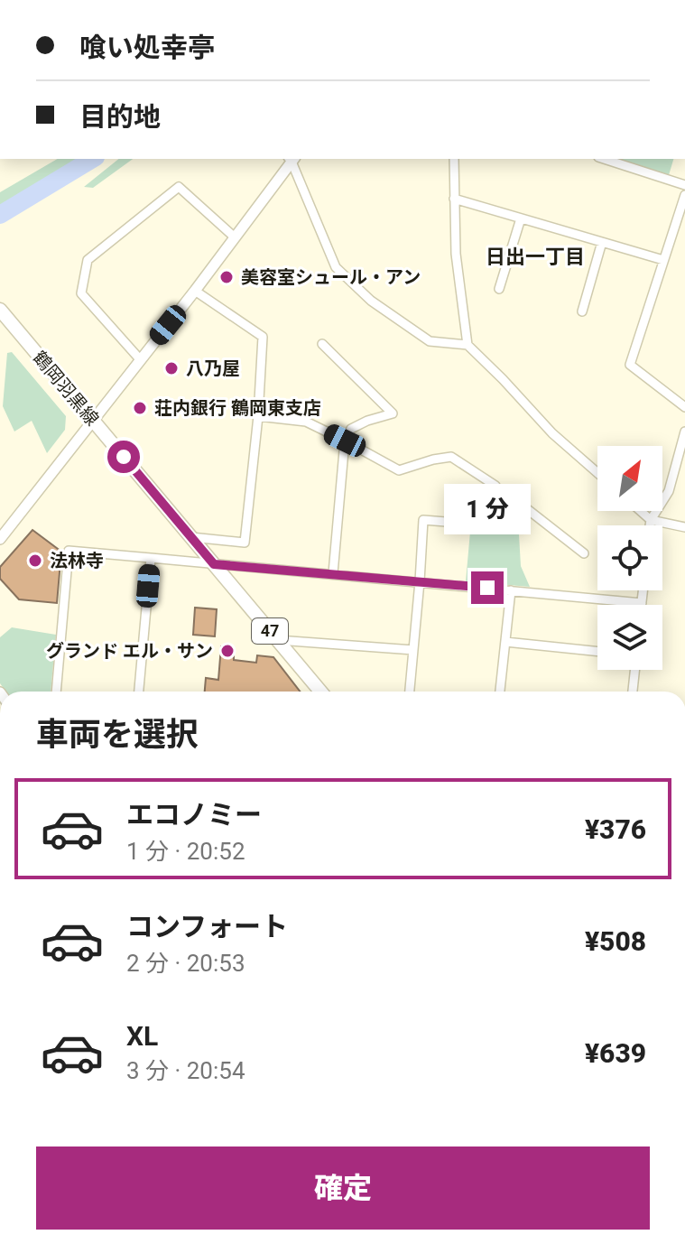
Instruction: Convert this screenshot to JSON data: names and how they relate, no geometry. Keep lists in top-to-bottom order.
{
  "streets": {
    "main road": ["鶴岡羽黒線", "47"]
  },
  "districts": ["日出一丁目"],
  "places": [
    "美容室シュール・アン",
    "八乃屋",
    "荘内銀行 鶴岡東支店",
    "法林寺",
    "グランド エル・サン"
  ],
  "north": "top right",
  "page": {
    "banner": ["喰い処幸亭", "目的地"],
    "bubble": "1 分",
    "heading": "車両を選択",
    "list": [
      {
        "name": "エコノミー",
        "note": "1 分 · 20:52",
        "value": "¥376"
      },
      {
        "name": "コンフォート",
        "note": "2 分 · 20:53",
        "value": "¥508"
      },
      {
        "name": "XL",
        "note": "3 分 · 20:54",
        "value": "¥639"
      }
    ],
    "buttons": "確定"
  }
}
